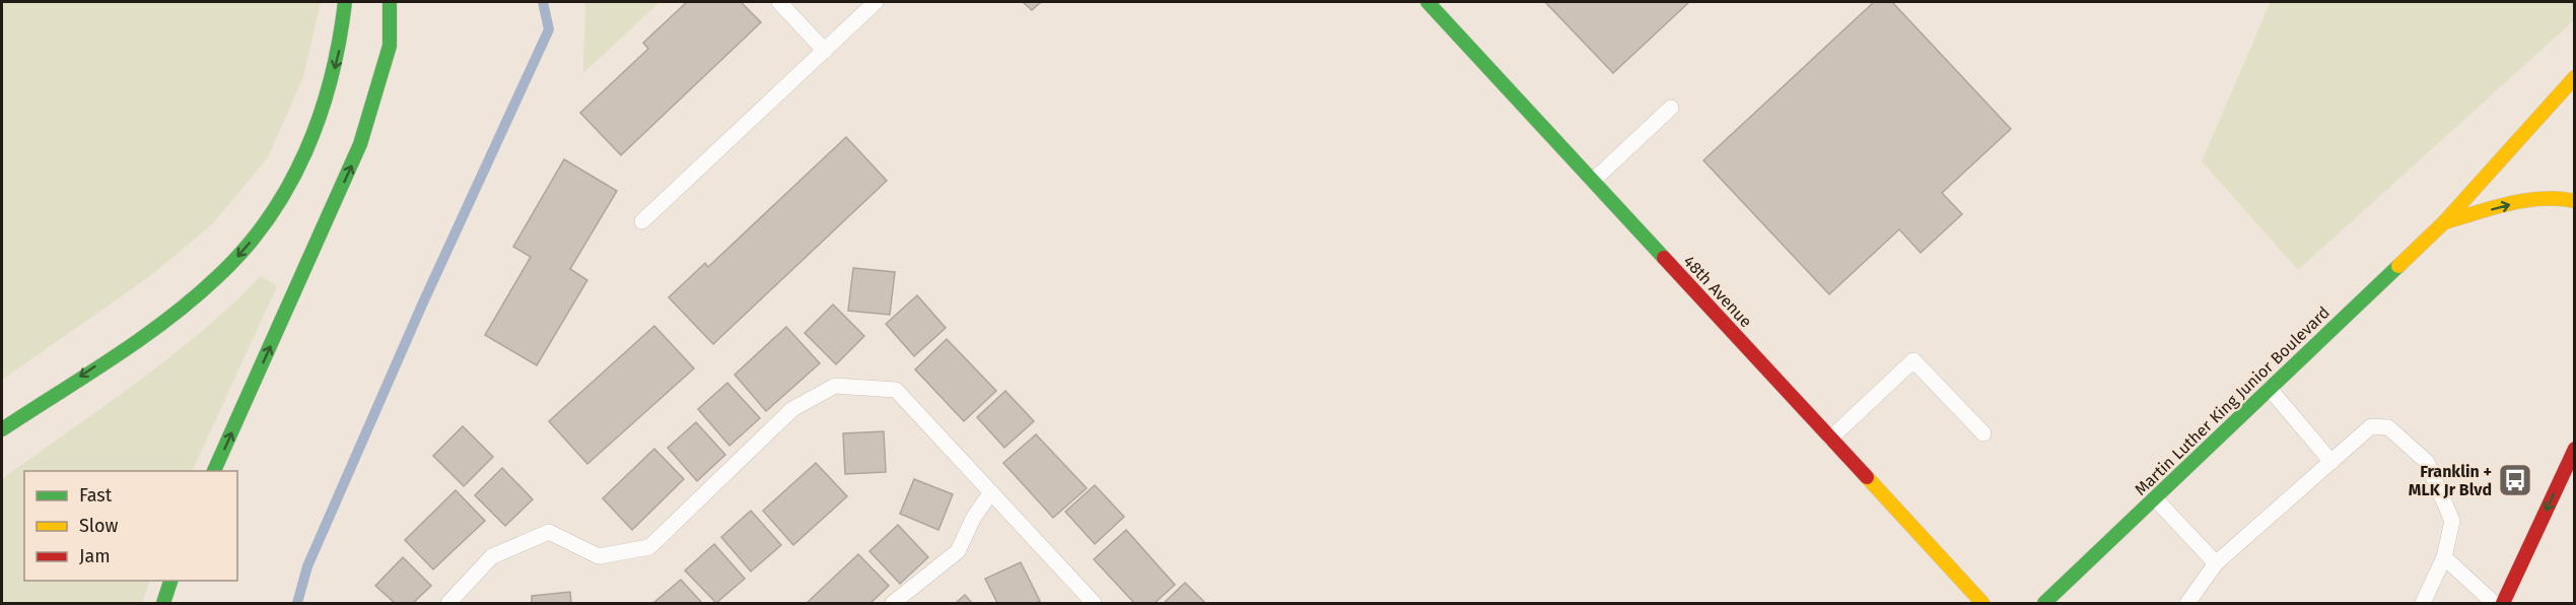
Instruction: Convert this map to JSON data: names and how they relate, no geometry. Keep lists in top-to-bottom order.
{
  "streets": {
    "main road": ["48th Avenue", "Martin Luther King Junior Boulevard"]
  },
  "places": {
    "bus stop": ["Franklin + MLK Jr Blvd"]
  },
  "legend": ["Fast", "Slow", "Jam"]
}
